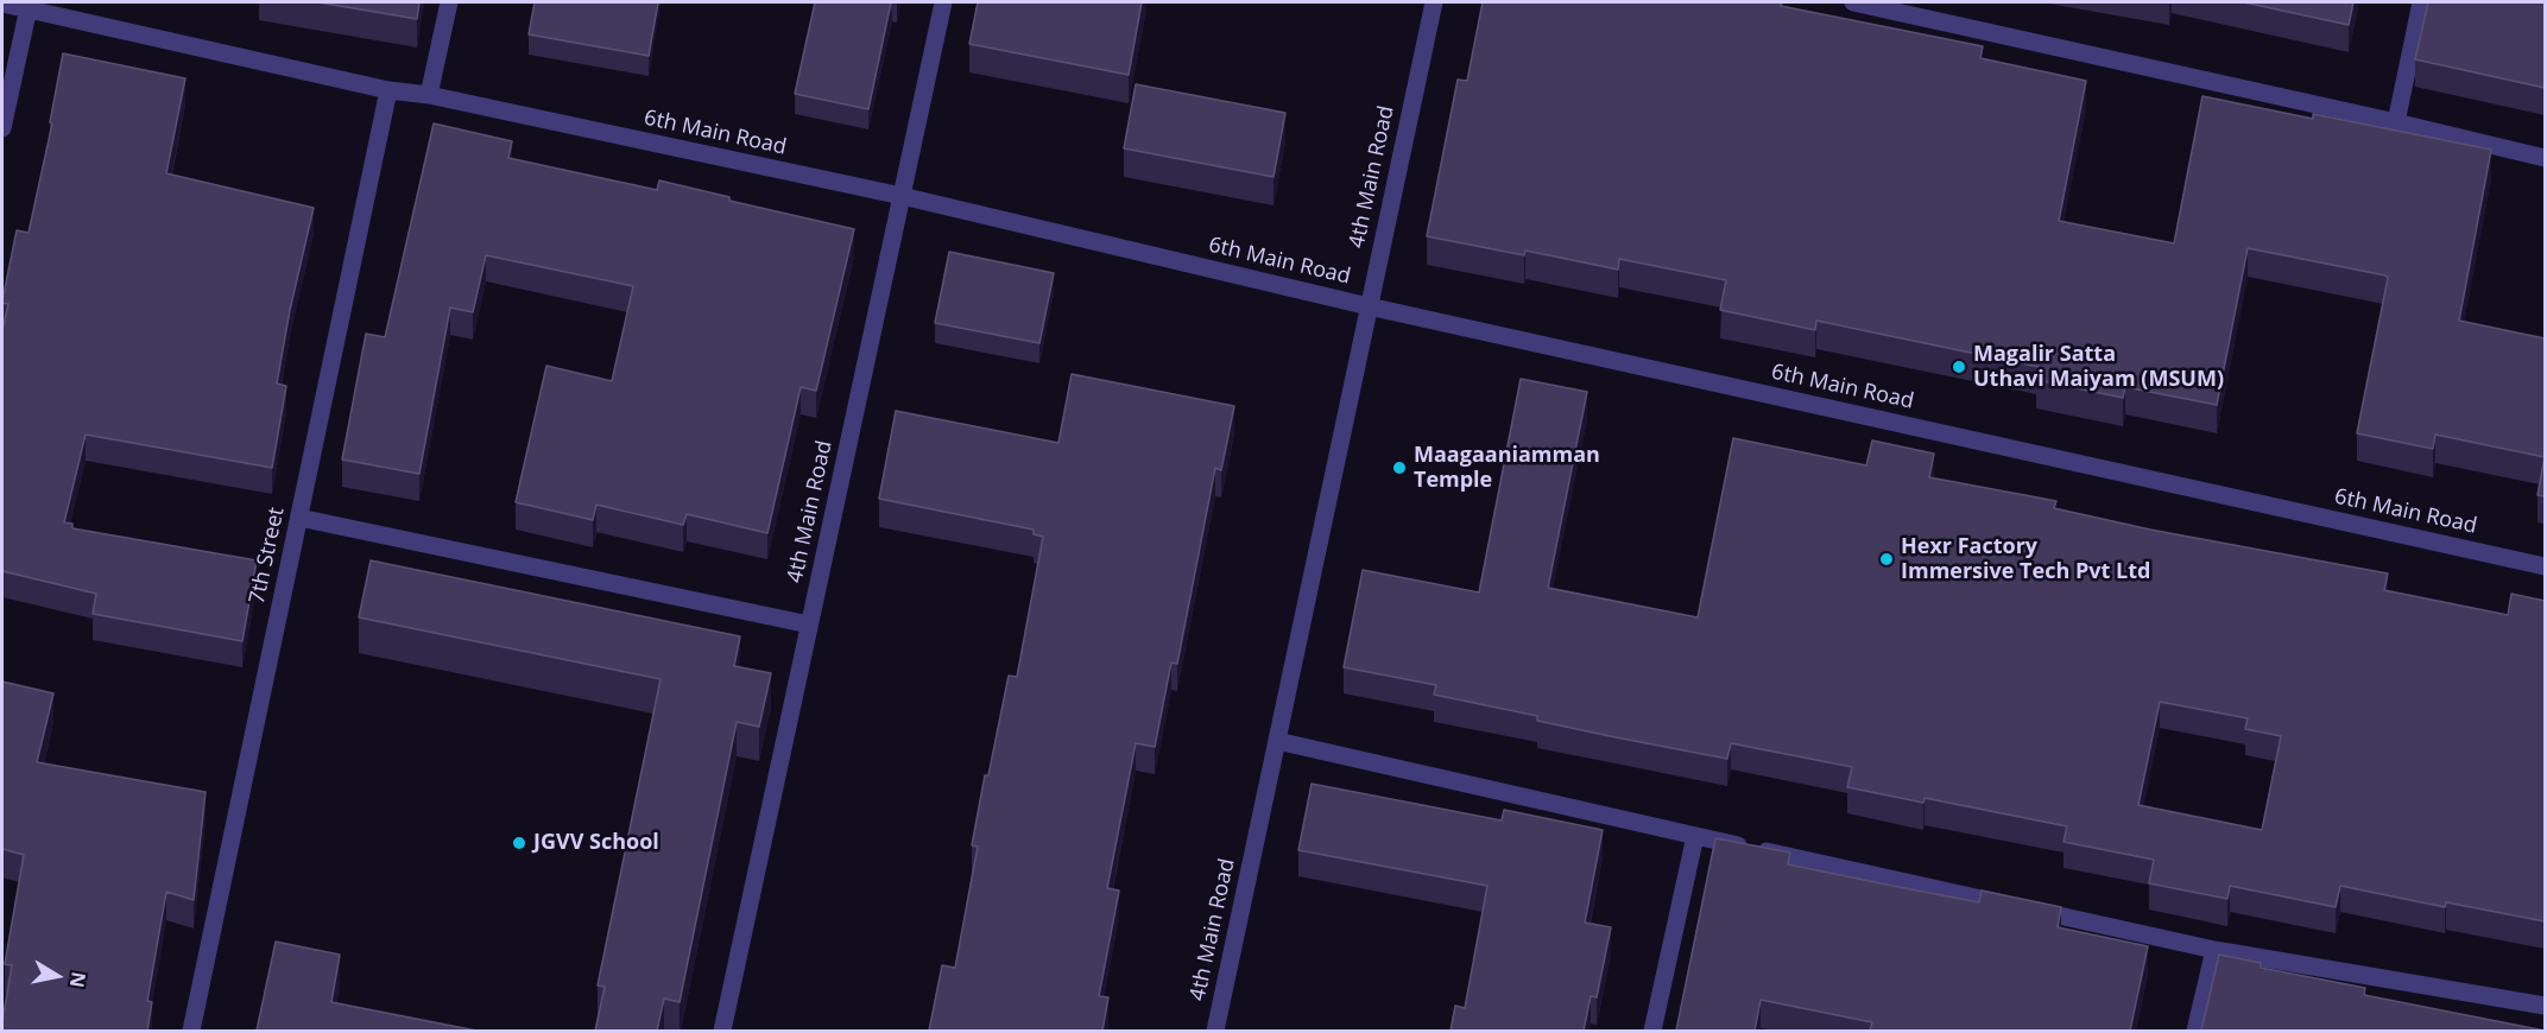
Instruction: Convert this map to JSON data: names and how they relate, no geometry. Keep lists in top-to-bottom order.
{
  "streets": {
    "street": ["6th Main Road", "4th Main Road", "7th Street"]
  },
  "crossings": [
    ["6th Main Road", "4th Main Road"],
    ["6th Main Road", "7th Street"]
  ],
  "places": [
    "Magalir Satta Uthavi Maiyam (MSUM)",
    "Maagaaniamman Temple",
    "Hexr Factory Immersive Tech Pvt Ltd",
    "JGVV School"
  ],
  "north": "right"
}
